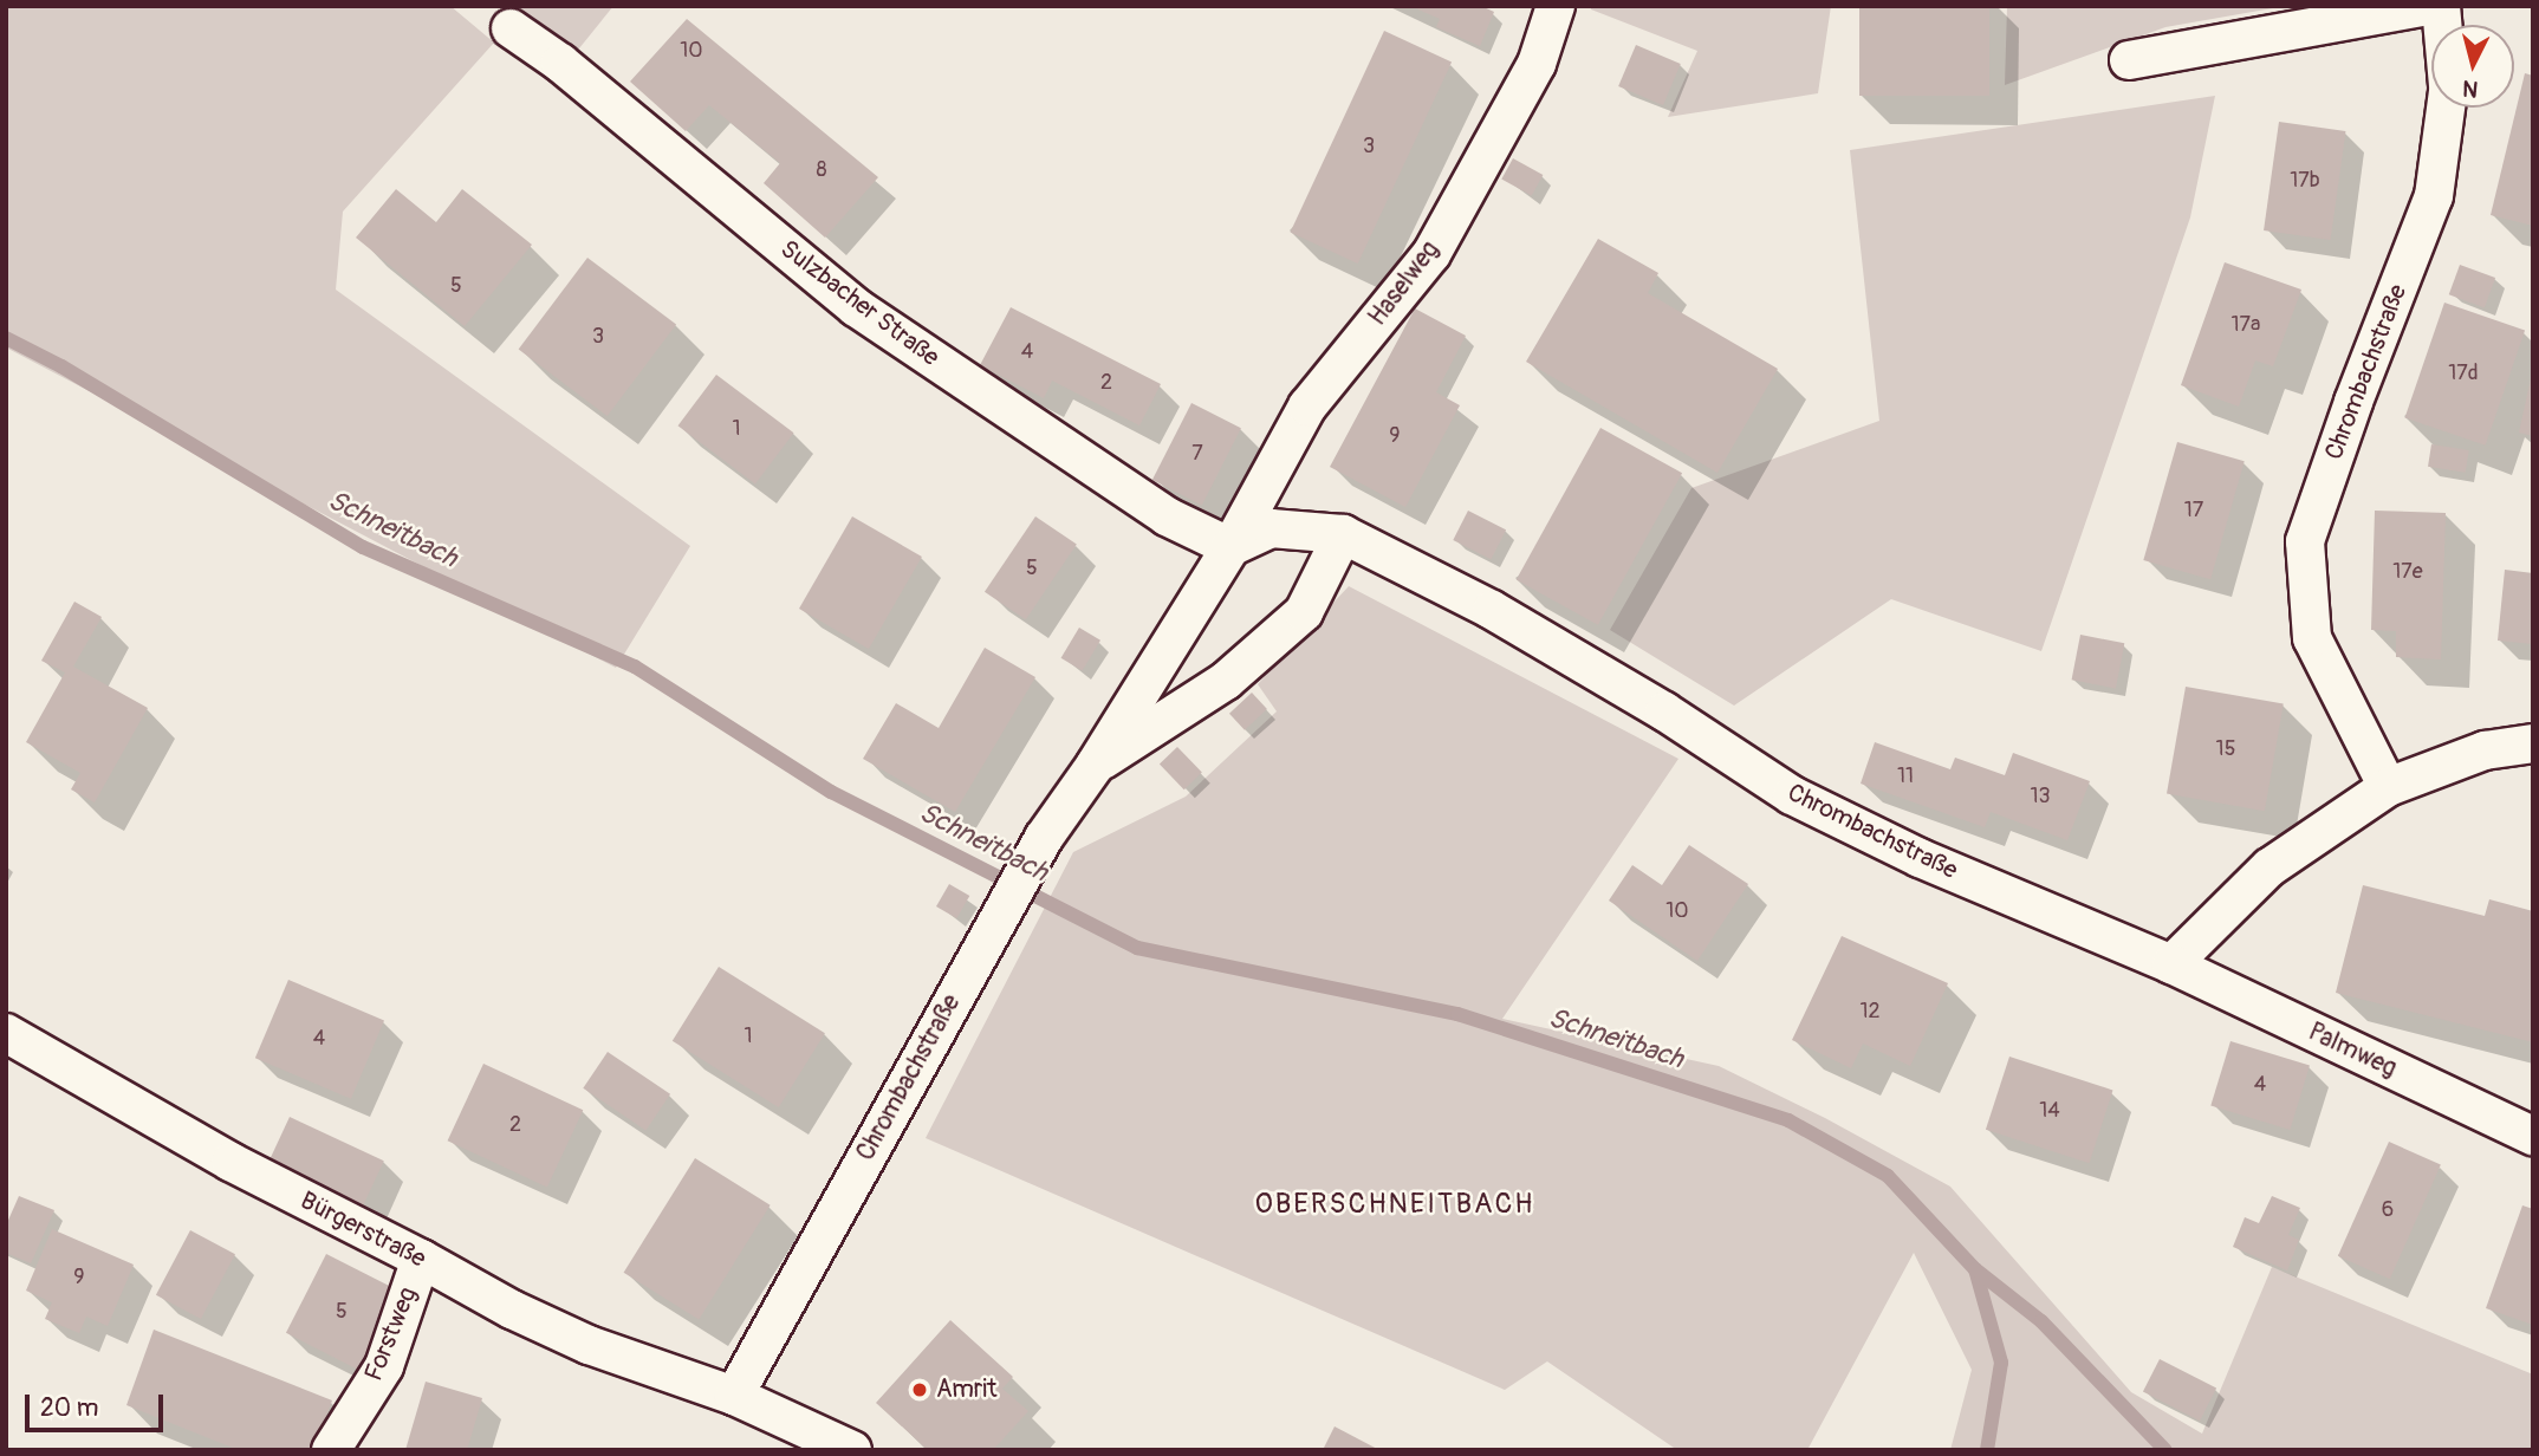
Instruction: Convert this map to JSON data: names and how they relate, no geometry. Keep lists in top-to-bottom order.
{
  "streets": {
    "street": [
      "Haselweg",
      "Sulzbacher Straße",
      "Chrombachstraße",
      "Palmweg",
      "Bürgerstraße",
      "Forstweg"
    ]
  },
  "crossings": [
    ["Haselweg", "Sulzbacher Straße"],
    ["Haselweg", "Chrombachstraße"],
    ["Sulzbacher Straße", "Chrombachstraße"],
    ["Chrombachstraße", "Palmweg"],
    ["Chrombachstraße", "Bürgerstraße"],
    ["Bürgerstraße", "Forstweg"]
  ],
  "districts": ["OBERSCHNEITBACH"],
  "water": ["Schneitbach"],
  "places": ["Amrit"],
  "house_numbers": [
    "10",
    "3",
    "8",
    "17b",
    "5",
    "17a",
    "3",
    "4",
    "17d",
    "2",
    "1",
    "9",
    "7",
    "17",
    "5",
    "17e",
    "15",
    "11",
    "13",
    "10",
    "12",
    "1",
    "4",
    "4",
    "14",
    "2",
    "6",
    "9",
    "5"
  ],
  "scale_bar": "20 m",
  "north": "bottom"
}
